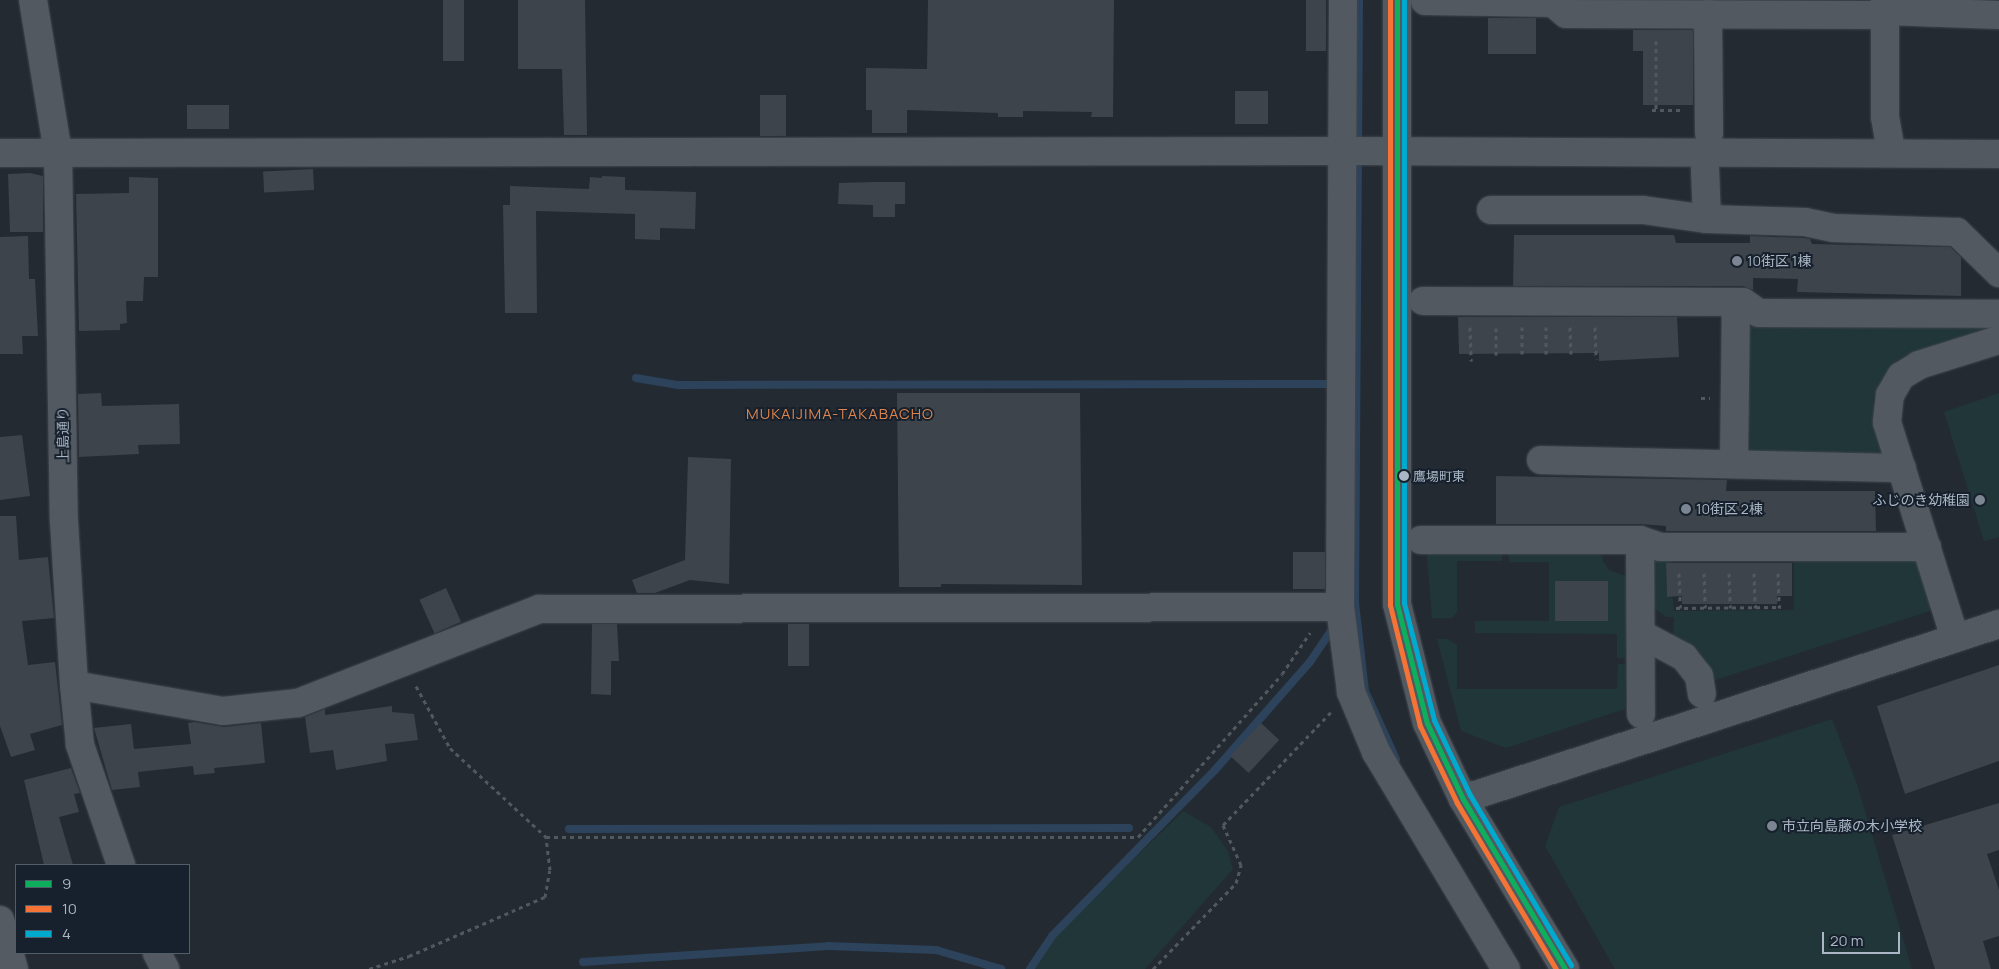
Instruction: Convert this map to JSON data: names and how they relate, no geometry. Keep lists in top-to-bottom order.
{
  "streets": {
    "street": ["上島通り"]
  },
  "districts": ["MUKAIJIMA-TAKABACHO"],
  "places": [
    "10街区 1棟",
    "鷹場町東",
    "ふじのき幼稚園",
    "10街区 2棟",
    "市立向島藤の木小学校"
  ],
  "lines": ["transit line 9", "transit line 10", "transit line 4"],
  "legend": ["9", "10", "4"],
  "scale_bar": "20 m"
}
